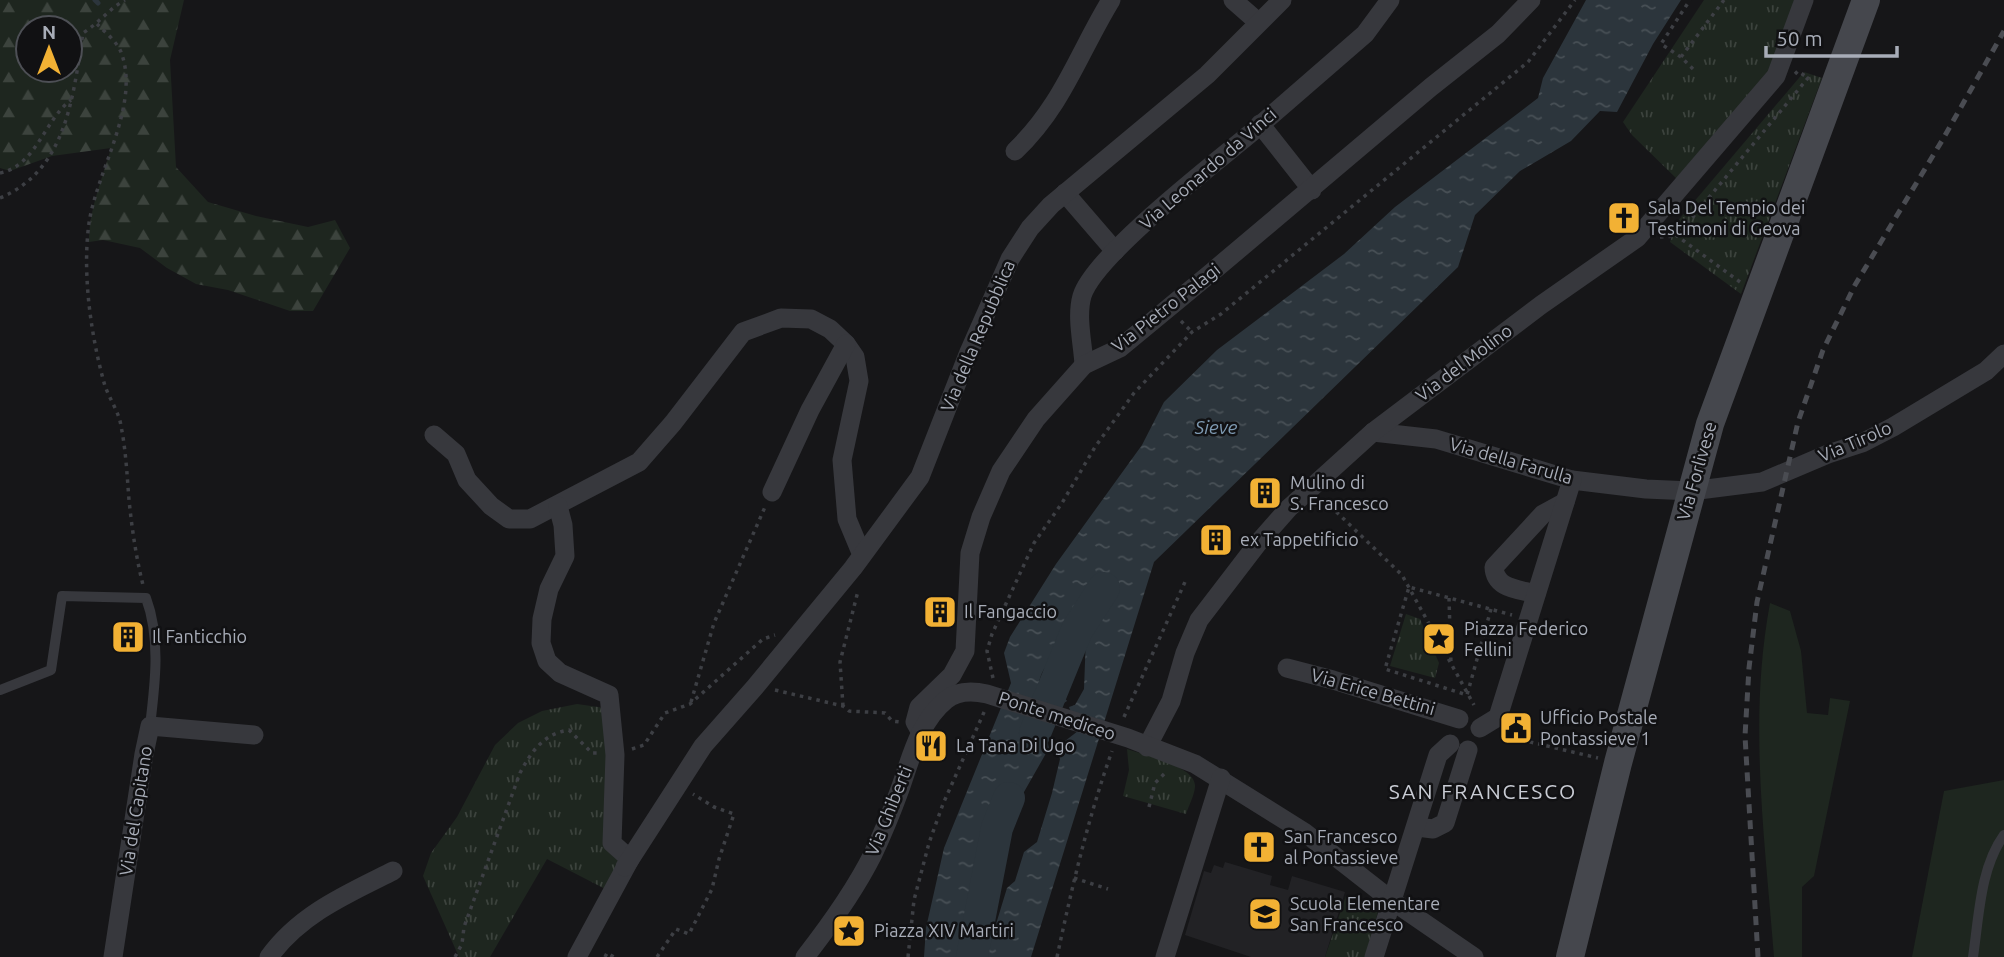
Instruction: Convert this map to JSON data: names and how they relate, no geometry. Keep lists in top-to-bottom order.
{
  "streets": {
    "street": [
      "Via Leonardo da Vinci",
      "Via Pietro Palagi",
      "Via della Repubblica",
      "Via del Molino",
      "Via Tirolo",
      "Via della Farulla",
      "Via Forlivese",
      "Via Erice Bettini",
      "Ponte mediceo",
      "Via del Capitano",
      "Via Ghiberti"
    ]
  },
  "crossings": [
    ["Via Leonardo da Vinci", "Via Pietro Palagi"],
    ["Via Pietro Palagi", "Via Ghiberti"],
    ["Via del Molino", "Via della Farulla"],
    ["Via del Molino", "Ponte mediceo"],
    ["Via Tirolo", "Via della Farulla"],
    ["Via Tirolo", "Via Forlivese"],
    ["Via della Farulla", "Via Forlivese"],
    ["Via della Farulla", "Via Erice Bettini"],
    ["Via Erice Bettini", "Ponte mediceo"],
    ["Ponte mediceo", "Via Ghiberti"]
  ],
  "districts": ["SAN FRANCESCO"],
  "water": ["Sieve"],
  "places": {
    "church": ["Sala Del Tempio dei Testimoni di Geova", "San Francesco al Pontassieve"],
    "building": [
      "Mulino di S. Francesco",
      "ex Tappetificio",
      "Il Fangaccio",
      "Il Fanticchio"
    ],
    "place": ["Piazza Federico Fellini", "Piazza XIV Martiri"],
    "public building": ["Ufficio Postale Pontassieve 1"],
    "restaurant": ["La Tana Di Ugo"],
    "school or university": ["Scuola Elementare San Francesco"]
  },
  "scale_bar": "50 m",
  "north": "top"
}
